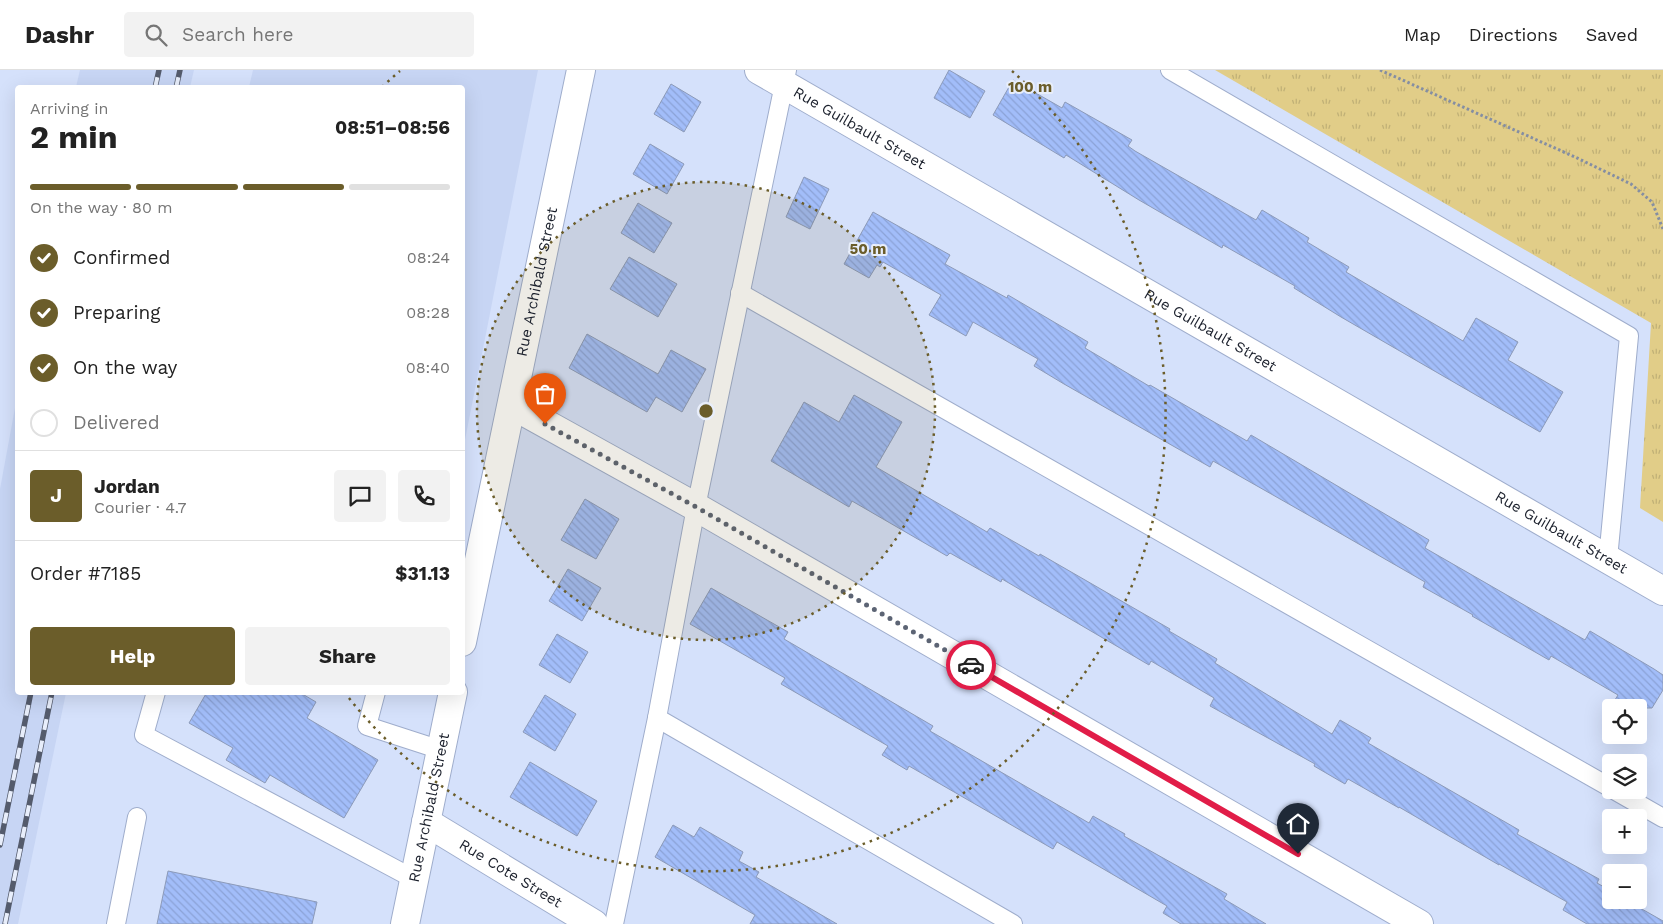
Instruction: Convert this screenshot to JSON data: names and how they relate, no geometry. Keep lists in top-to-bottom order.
{
  "streets": {
    "street": ["Rue Guilbault Street", "Rue Archibald Street", "Rue Cote Street"]
  },
  "crossings": [
    ["Rue Archibald Street", "Rue Cote Street"]
  ],
  "page": {
    "header": "Dashr",
    "search": "Search here",
    "nav": ["Map", "Directions", "Saved"],
    "heading": ["2 min", "Arriving in", "08:51–08:56"],
    "panel": [
      "Jordan",
      "Courier · 4.7",
      "Order #7185",
      "$31.13"
    ],
    "bar": "On the way · 80 m",
    "list": [
      ["Confirmed", "08:24"],
      ["Preparing", "08:28"],
      ["On the way", "08:40"],
      "Delivered"
    ],
    "round": "J",
    "buttons": ["Help", "Share"],
    "map_buttons": ["+", "−"]
  },
  "rings": ["100 m", "50 m"]
}
